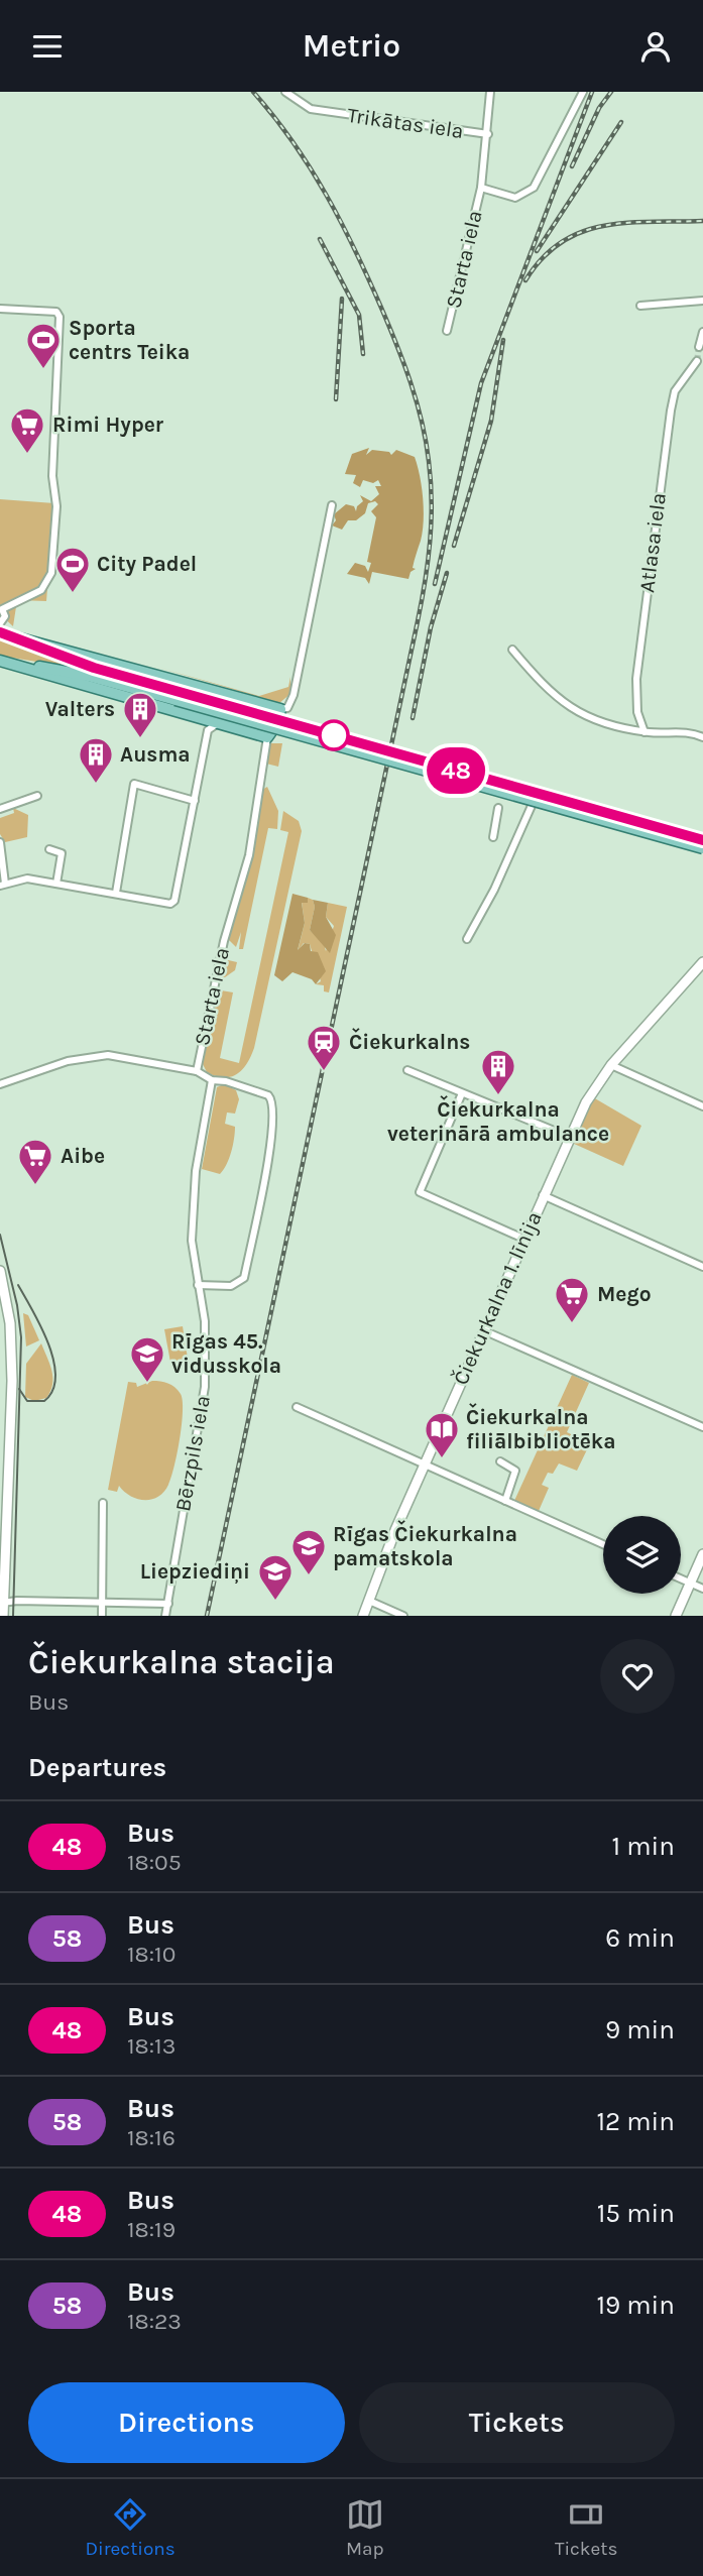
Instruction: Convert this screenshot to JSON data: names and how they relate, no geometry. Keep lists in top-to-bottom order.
{
  "streets": {
    "street": [
      "Trikātas iela",
      "Starta iela",
      "Atlasa iela",
      "Čiekurkalna 1. līnija",
      "Bērzpils iela"
    ]
  },
  "crossings": [
    ["Trikātas iela", "Starta iela"],
    ["Starta iela", "Bērzpils iela"]
  ],
  "places": {
    "sports": ["Sporta centrs Teika", "City Padel"],
    "supermarket": ["Rimi Hyper", "Aibe", "Mego"],
    "building": ["Valters", "Ausma", "Čiekurkalna veterinārā ambulance"],
    "station": ["Čiekurkalns"],
    "school or university": ["Rīgas 45. vidusskola", "Rīgas Čiekurkalna pamatskola", "Liepziediņi"],
    "library": ["Čiekurkalna filiālbibliotēka"]
  },
  "lines": ["bus line 48"],
  "page": {
    "header": "Metrio",
    "on_map": "48",
    "heading": [
      ["Čiekurkalna stacija", "Bus"],
      "Departures"
    ],
    "list": [
      {
        "mark": "48",
        "name": "Bus",
        "note": "18:05",
        "value": "1 min"
      },
      {
        "mark": "58",
        "name": "Bus",
        "note": "18:10",
        "value": "6 min"
      },
      {
        "mark": "48",
        "name": "Bus",
        "note": "18:13",
        "value": "9 min"
      },
      {
        "mark": "58",
        "name": "Bus",
        "note": "18:16",
        "value": "12 min"
      },
      {
        "mark": "48",
        "name": "Bus",
        "note": "18:19",
        "value": "15 min"
      },
      {
        "mark": "58",
        "name": "Bus",
        "note": "18:23",
        "value": "19 min"
      }
    ],
    "buttons": ["Directions", "Tickets"],
    "tabs": ["Directions", "Map", "Tickets"]
  }
}
